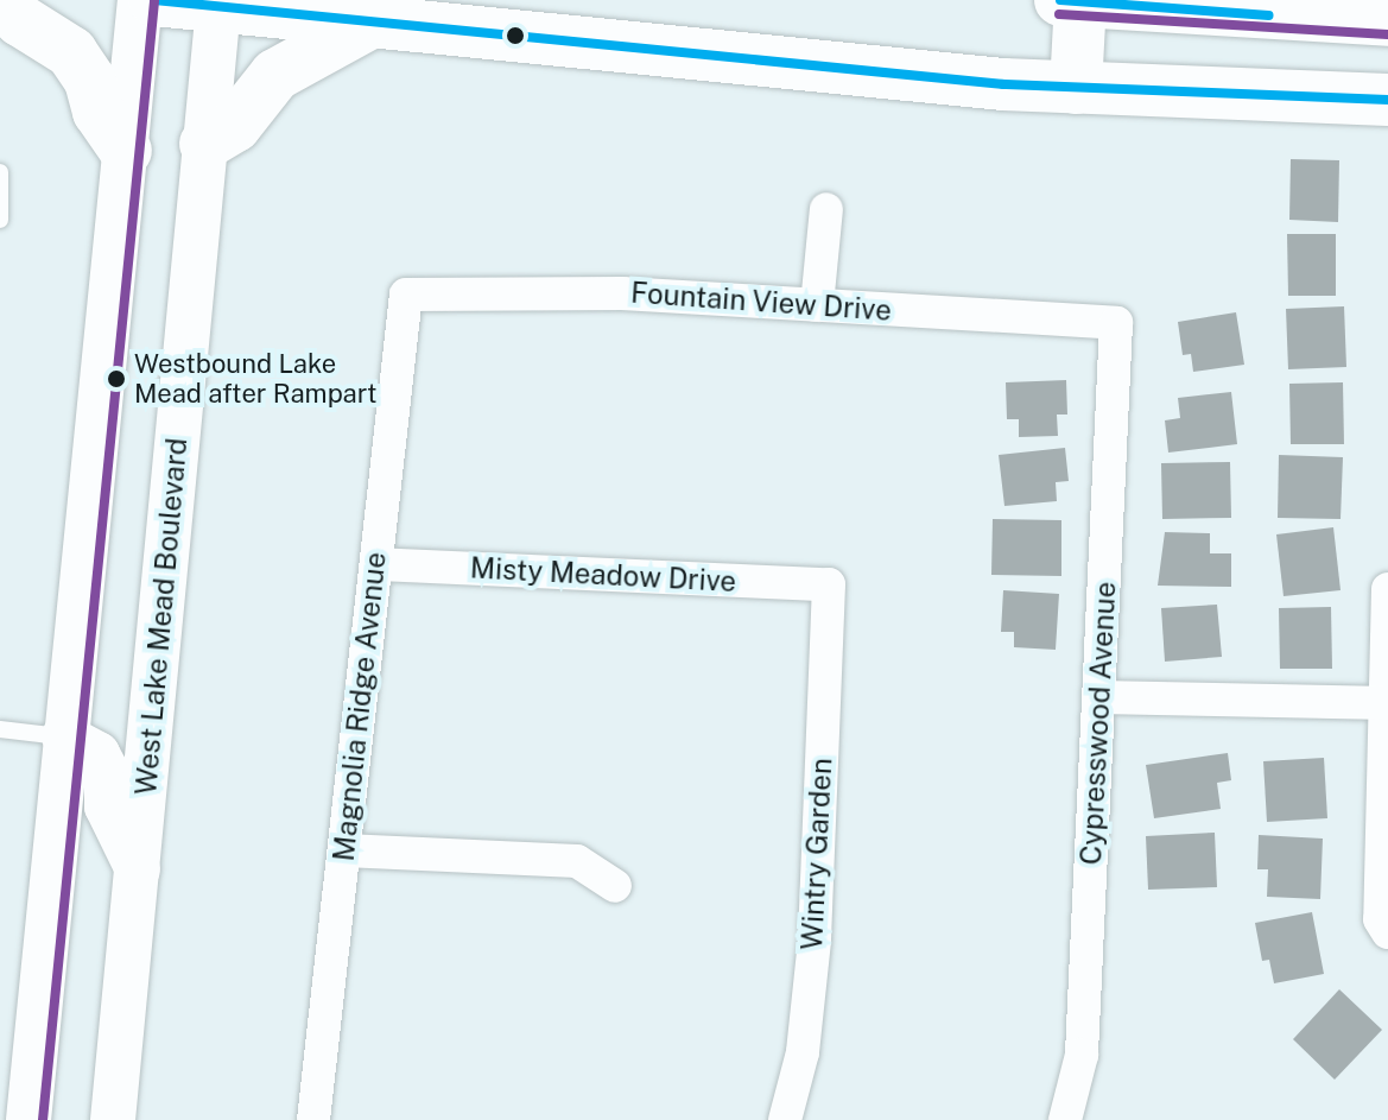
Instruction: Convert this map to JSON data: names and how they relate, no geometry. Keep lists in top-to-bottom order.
{
  "streets": {
    "main road": ["West Lake Mead Boulevard"],
    "street": [
      "Fountain View Drive",
      "Misty Meadow Drive",
      "Magnolia Ridge Avenue",
      "Cypresswood Avenue",
      "Wintry Garden"
    ]
  },
  "crossings": [
    ["Fountain View Drive", "Magnolia Ridge Avenue"],
    ["Fountain View Drive", "Cypresswood Avenue"],
    ["Misty Meadow Drive", "Magnolia Ridge Avenue"],
    ["Misty Meadow Drive", "Wintry Garden"]
  ],
  "places": ["Westbound Lake Mead after Rampart"]
}
